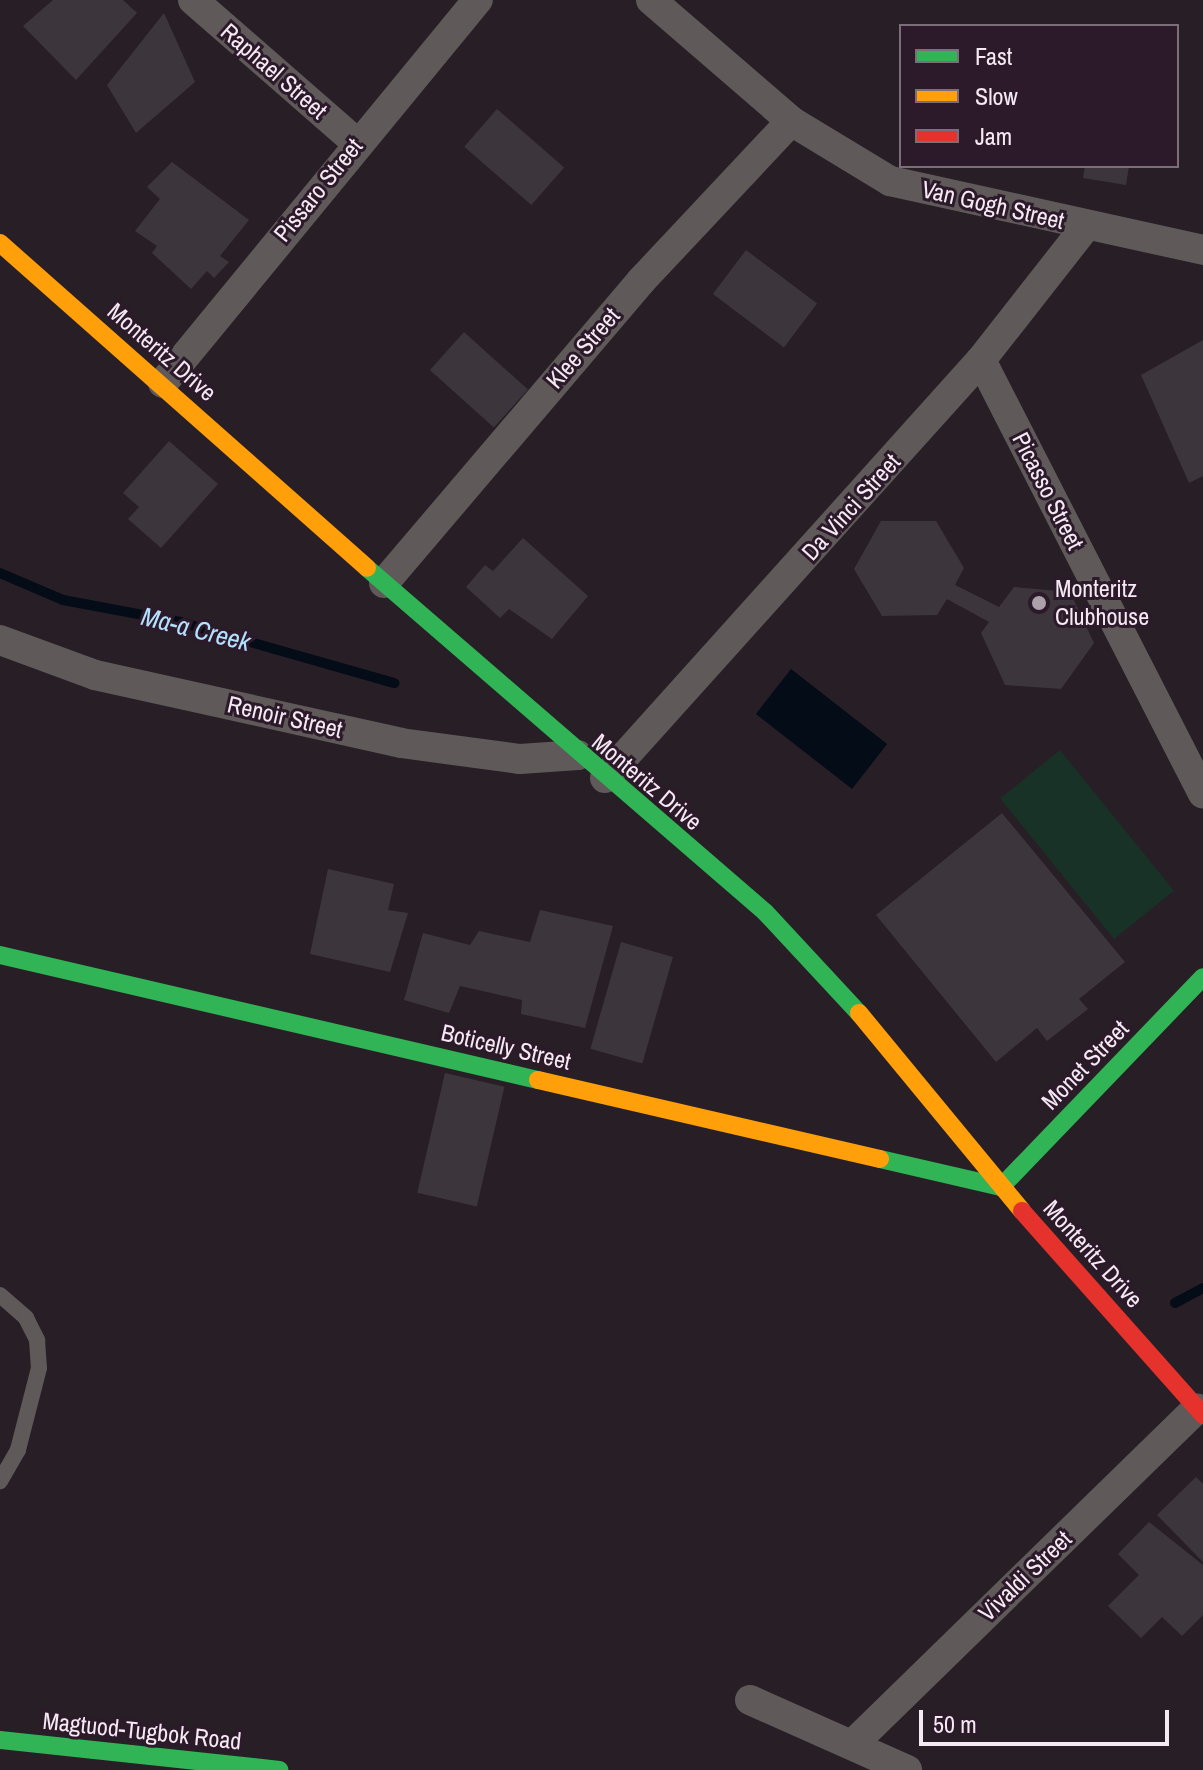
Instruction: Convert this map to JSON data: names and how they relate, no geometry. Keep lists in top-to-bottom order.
{
  "streets": {
    "street": [
      "Raphael Street",
      "Pissaro Street",
      "Van Gogh Street",
      "Klee Street",
      "Monteritz Drive",
      "Picasso Street",
      "Da Vinci Street",
      "Renoir Street",
      "Boticelly Street",
      "Monet Street",
      "Vivaldi Street",
      "Magtuod-Tugbok Road"
    ]
  },
  "crossings": [
    ["Raphael Street", "Pissaro Street"],
    ["Pissaro Street", "Monteritz Drive"],
    ["Van Gogh Street", "Klee Street"],
    ["Van Gogh Street", "Da Vinci Street"],
    ["Klee Street", "Monteritz Drive"],
    ["Monteritz Drive", "Da Vinci Street"],
    ["Monteritz Drive", "Renoir Street"],
    ["Monteritz Drive", "Boticelly Street"],
    ["Monteritz Drive", "Monet Street"],
    ["Monteritz Drive", "Vivaldi Street"],
    ["Picasso Street", "Da Vinci Street"],
    ["Boticelly Street", "Monet Street"]
  ],
  "water": ["Ma-a Creek"],
  "places": ["Monteritz Clubhouse"],
  "legend": ["Fast", "Slow", "Jam"],
  "scale_bar": "50 m"
}
